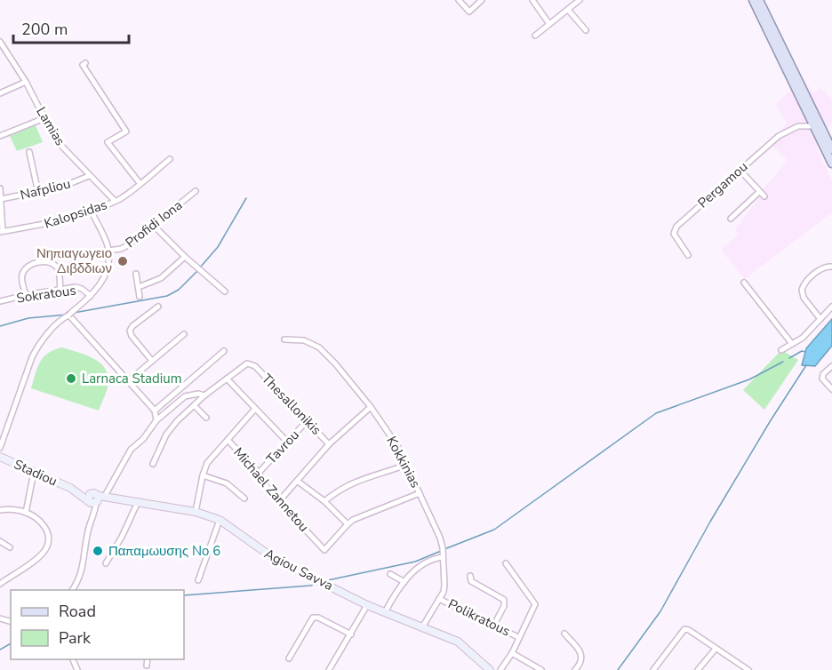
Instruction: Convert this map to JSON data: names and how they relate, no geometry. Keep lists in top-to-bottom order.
{
  "streets": {
    "street": [
      "Lamias",
      "Pergamou",
      "Nafpliou",
      "Kalopsidas",
      "Profidi Iona",
      "Sokratous",
      "Thesallonikis",
      "Tavrou",
      "Kokkinias",
      "Stadiou",
      "Michael Zannetou",
      "Agiou Savva",
      "Polikratous"
    ]
  },
  "crossings": [
    ["Lamias", "Nafpliou"],
    ["Lamias", "Kalopsidas"],
    ["Thesallonikis", "Tavrou"],
    ["Thesallonikis", "Kokkinias"],
    ["Thesallonikis", "Michael Zannetou"],
    ["Tavrou", "Michael Zannetou"],
    ["Kokkinias", "Michael Zannetou"],
    ["Kokkinias", "Agiou Savva"],
    ["Kokkinias", "Polikratous"],
    ["Stadiou", "Agiou Savva"]
  ],
  "places": ["Νηπιαγωγειο Διβδδιων", "Larnaca Stadium", "Παπαμωυσης No 6"],
  "legend": ["Road", "Park"],
  "scale_bar": "200 m"
}
